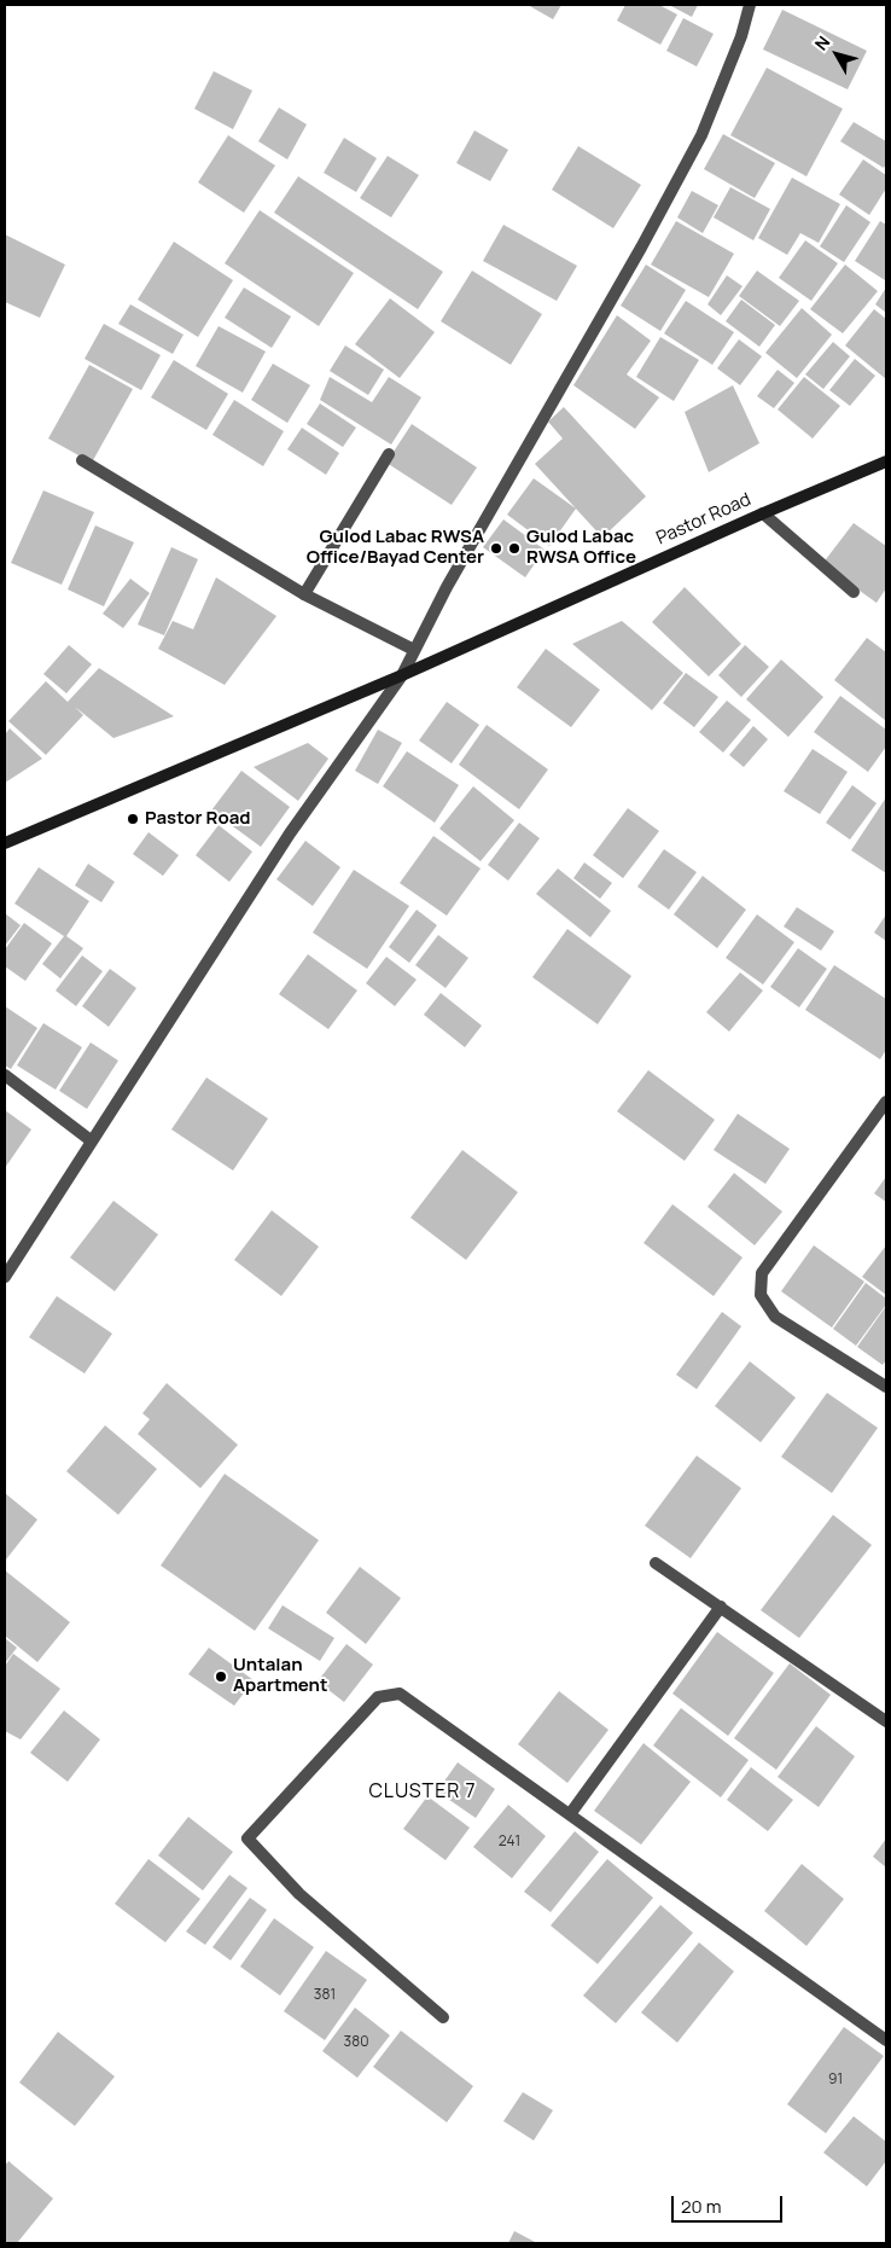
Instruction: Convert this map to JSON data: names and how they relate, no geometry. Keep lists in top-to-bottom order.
{
  "streets": {
    "main road": ["Pastor Road"]
  },
  "districts": ["CLUSTER 7"],
  "places": [
    "Gulod Labac RWSA Office/Bayad Center",
    "Gulod Labac RWSA Office",
    "Pastor Road",
    "Untalan Apartment"
  ],
  "house_numbers": [
    "241",
    "381",
    "380",
    "91"
  ],
  "scale_bar": "20 m",
  "north": "top left"
}
